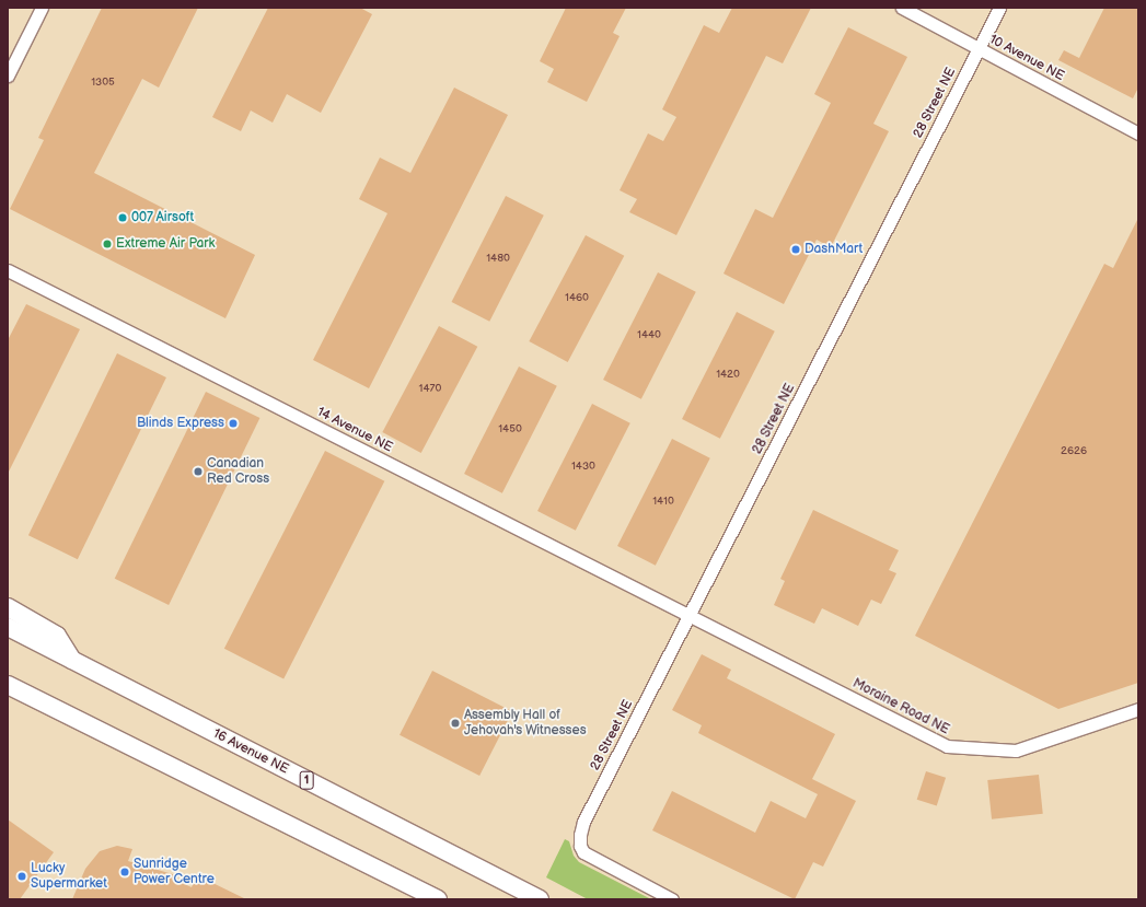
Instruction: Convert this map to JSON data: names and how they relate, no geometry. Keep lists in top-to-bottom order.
{
  "streets": {
    "highway": ["16 Avenue NE", "1"],
    "street": [
      "10 Avenue NE",
      "28 Street NE",
      "14 Avenue NE",
      "Moraine Road NE"
    ]
  },
  "crossings": [
    ["10 Avenue NE", "28 Street NE"],
    ["28 Street NE", "14 Avenue NE"],
    ["28 Street NE", "Moraine Road NE"],
    ["14 Avenue NE", "Moraine Road NE"]
  ],
  "places": [
    "007 Airsoft",
    "Extreme Air Park",
    "DashMart",
    "Blinds Express",
    "Canadian Red Cross",
    "Assembly Hall of Jehovah's Witnesses",
    "Sunridge Power Centre",
    "Lucky Supermarket"
  ],
  "house_numbers": [
    "1305",
    "1480",
    "1460",
    "1440",
    "1420",
    "1470",
    "1450",
    "2626",
    "1430",
    "1410"
  ]
}
